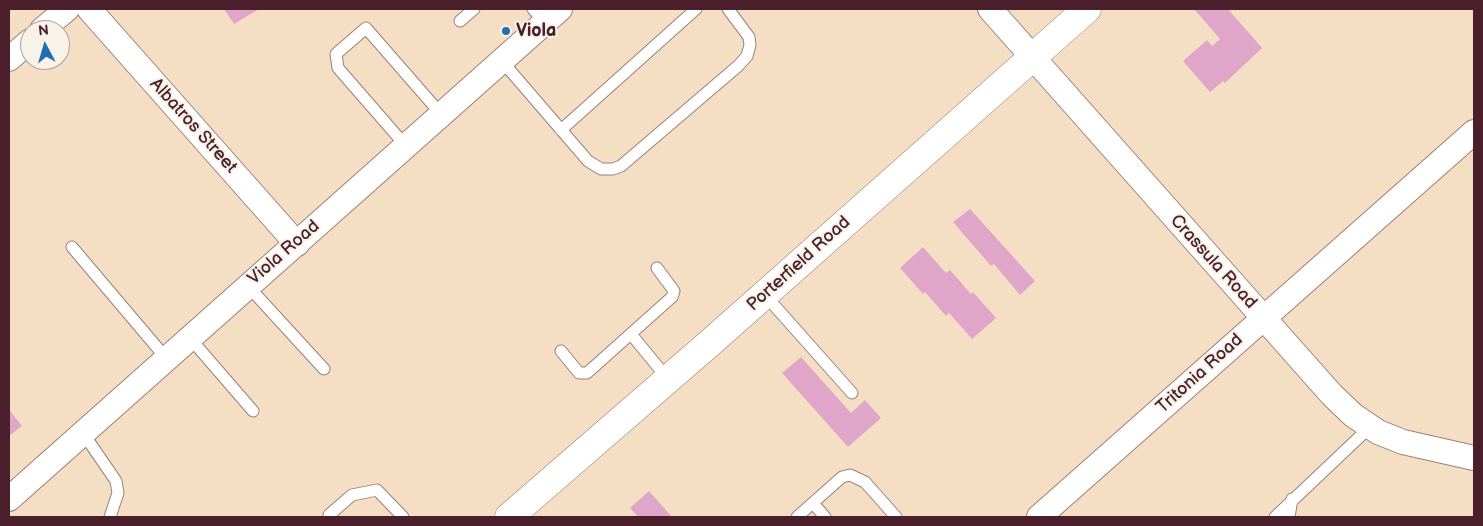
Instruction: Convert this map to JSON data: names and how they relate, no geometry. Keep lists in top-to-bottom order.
{
  "streets": {
    "street": [
      "Albatros Street",
      "Viola Road",
      "Crassula Road",
      "Porterfield Road",
      "Tritonia Road"
    ]
  },
  "crossings": [
    ["Albatros Street", "Viola Road"],
    ["Crassula Road", "Porterfield Road"],
    ["Crassula Road", "Tritonia Road"]
  ],
  "places": ["Viola"],
  "north": "top"
}
